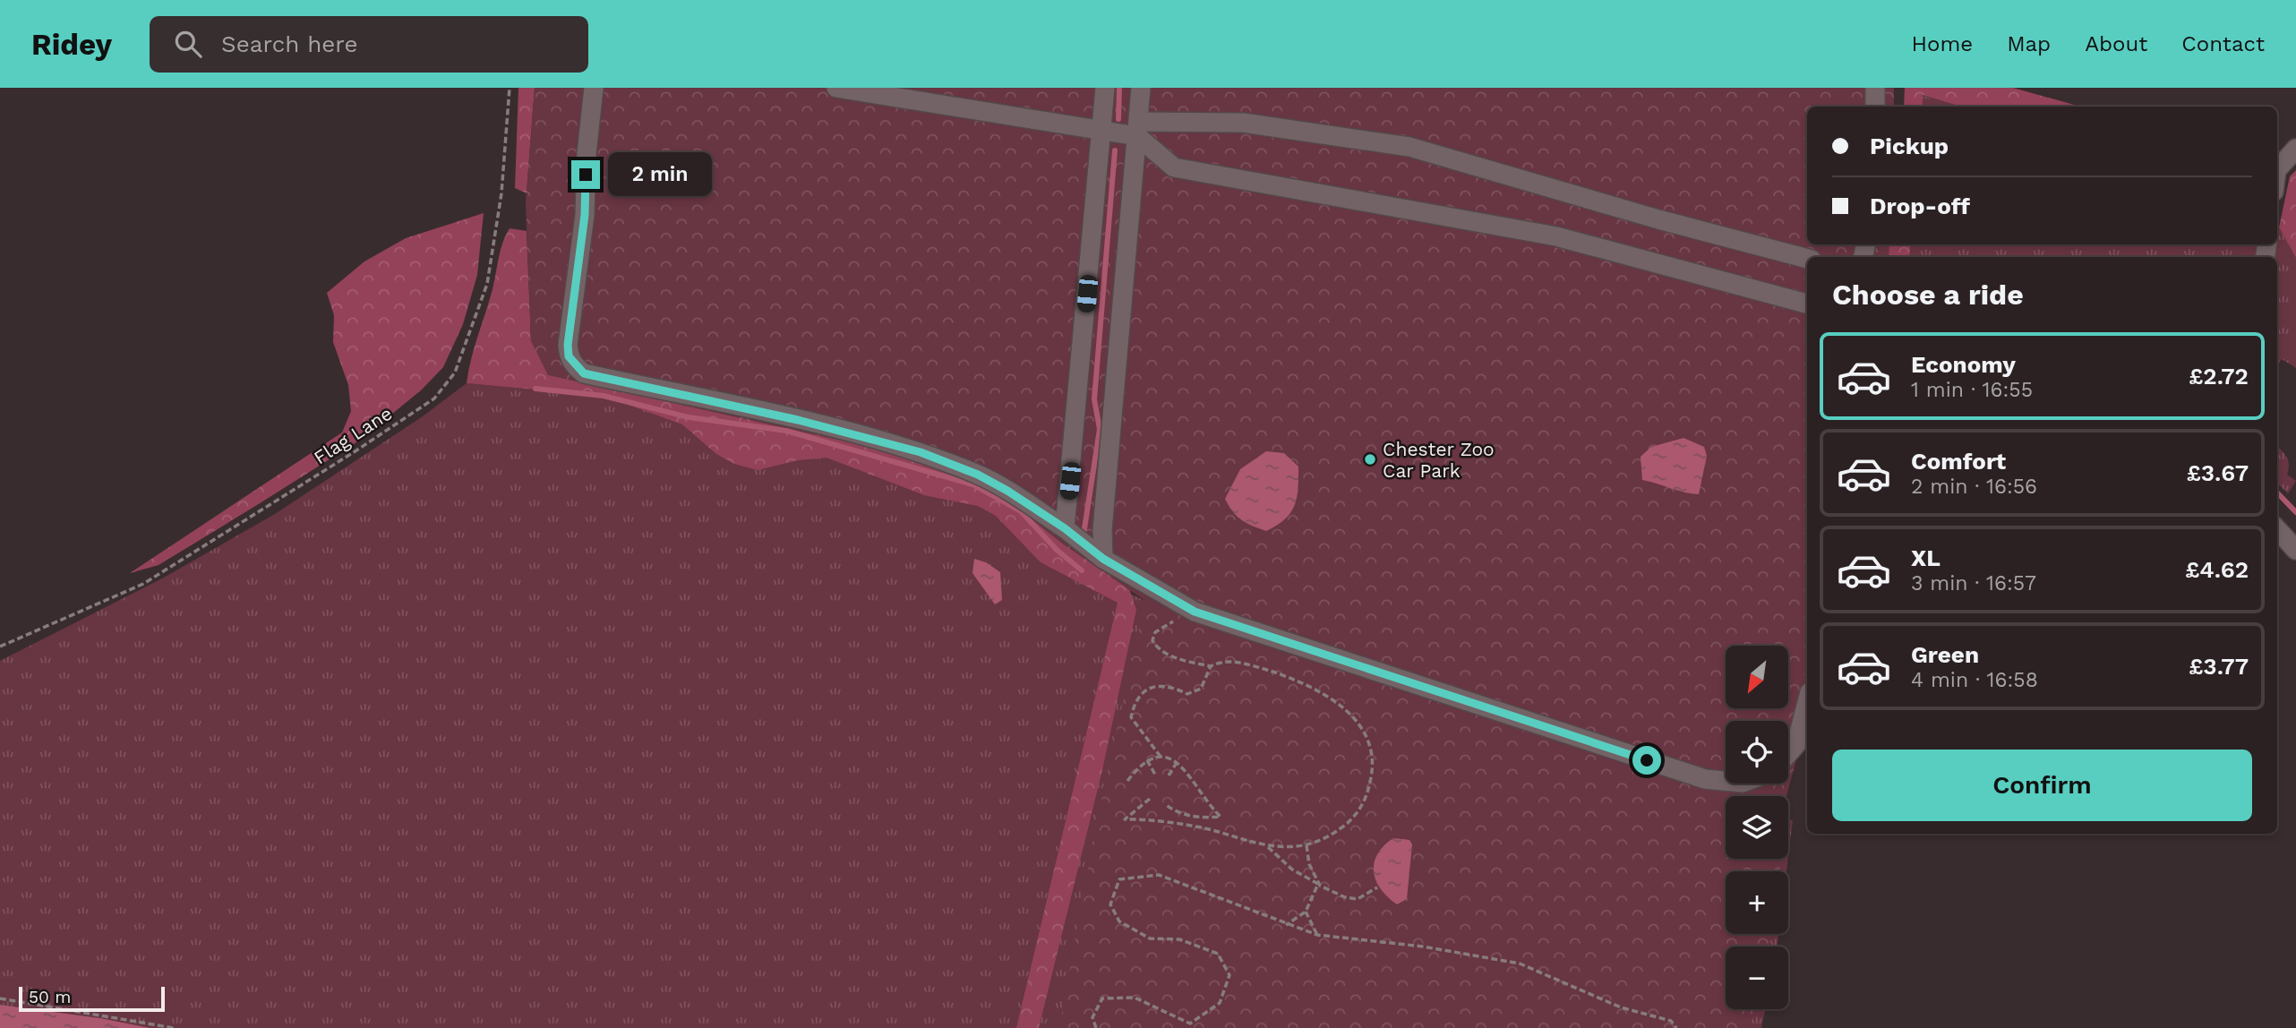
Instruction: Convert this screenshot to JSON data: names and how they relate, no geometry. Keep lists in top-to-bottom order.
{
  "streets": {
    "path": ["Flag Lane"]
  },
  "places": ["Chester Zoo Car Park"],
  "scale_bar": "50 m",
  "north": "bottom left",
  "page": {
    "header": "Ridey",
    "search": "Search here",
    "nav": [
      "Home",
      "Map",
      "About",
      "Contact"
    ],
    "banner": ["Pickup", "Drop-off"],
    "bubble": "2 min",
    "heading": "Choose a ride",
    "list": [
      {
        "name": "Economy",
        "note": "1 min · 16:55",
        "value": "£2.72"
      },
      {
        "name": "Comfort",
        "note": "2 min · 16:56",
        "value": "£3.67"
      },
      {
        "name": "XL",
        "note": "3 min · 16:57",
        "value": "£4.62"
      },
      {
        "name": "Green",
        "note": "4 min · 16:58",
        "value": "£3.77"
      }
    ],
    "map_buttons": ["+", "−"],
    "buttons": "Confirm",
    "scale": "50 m"
  }
}
